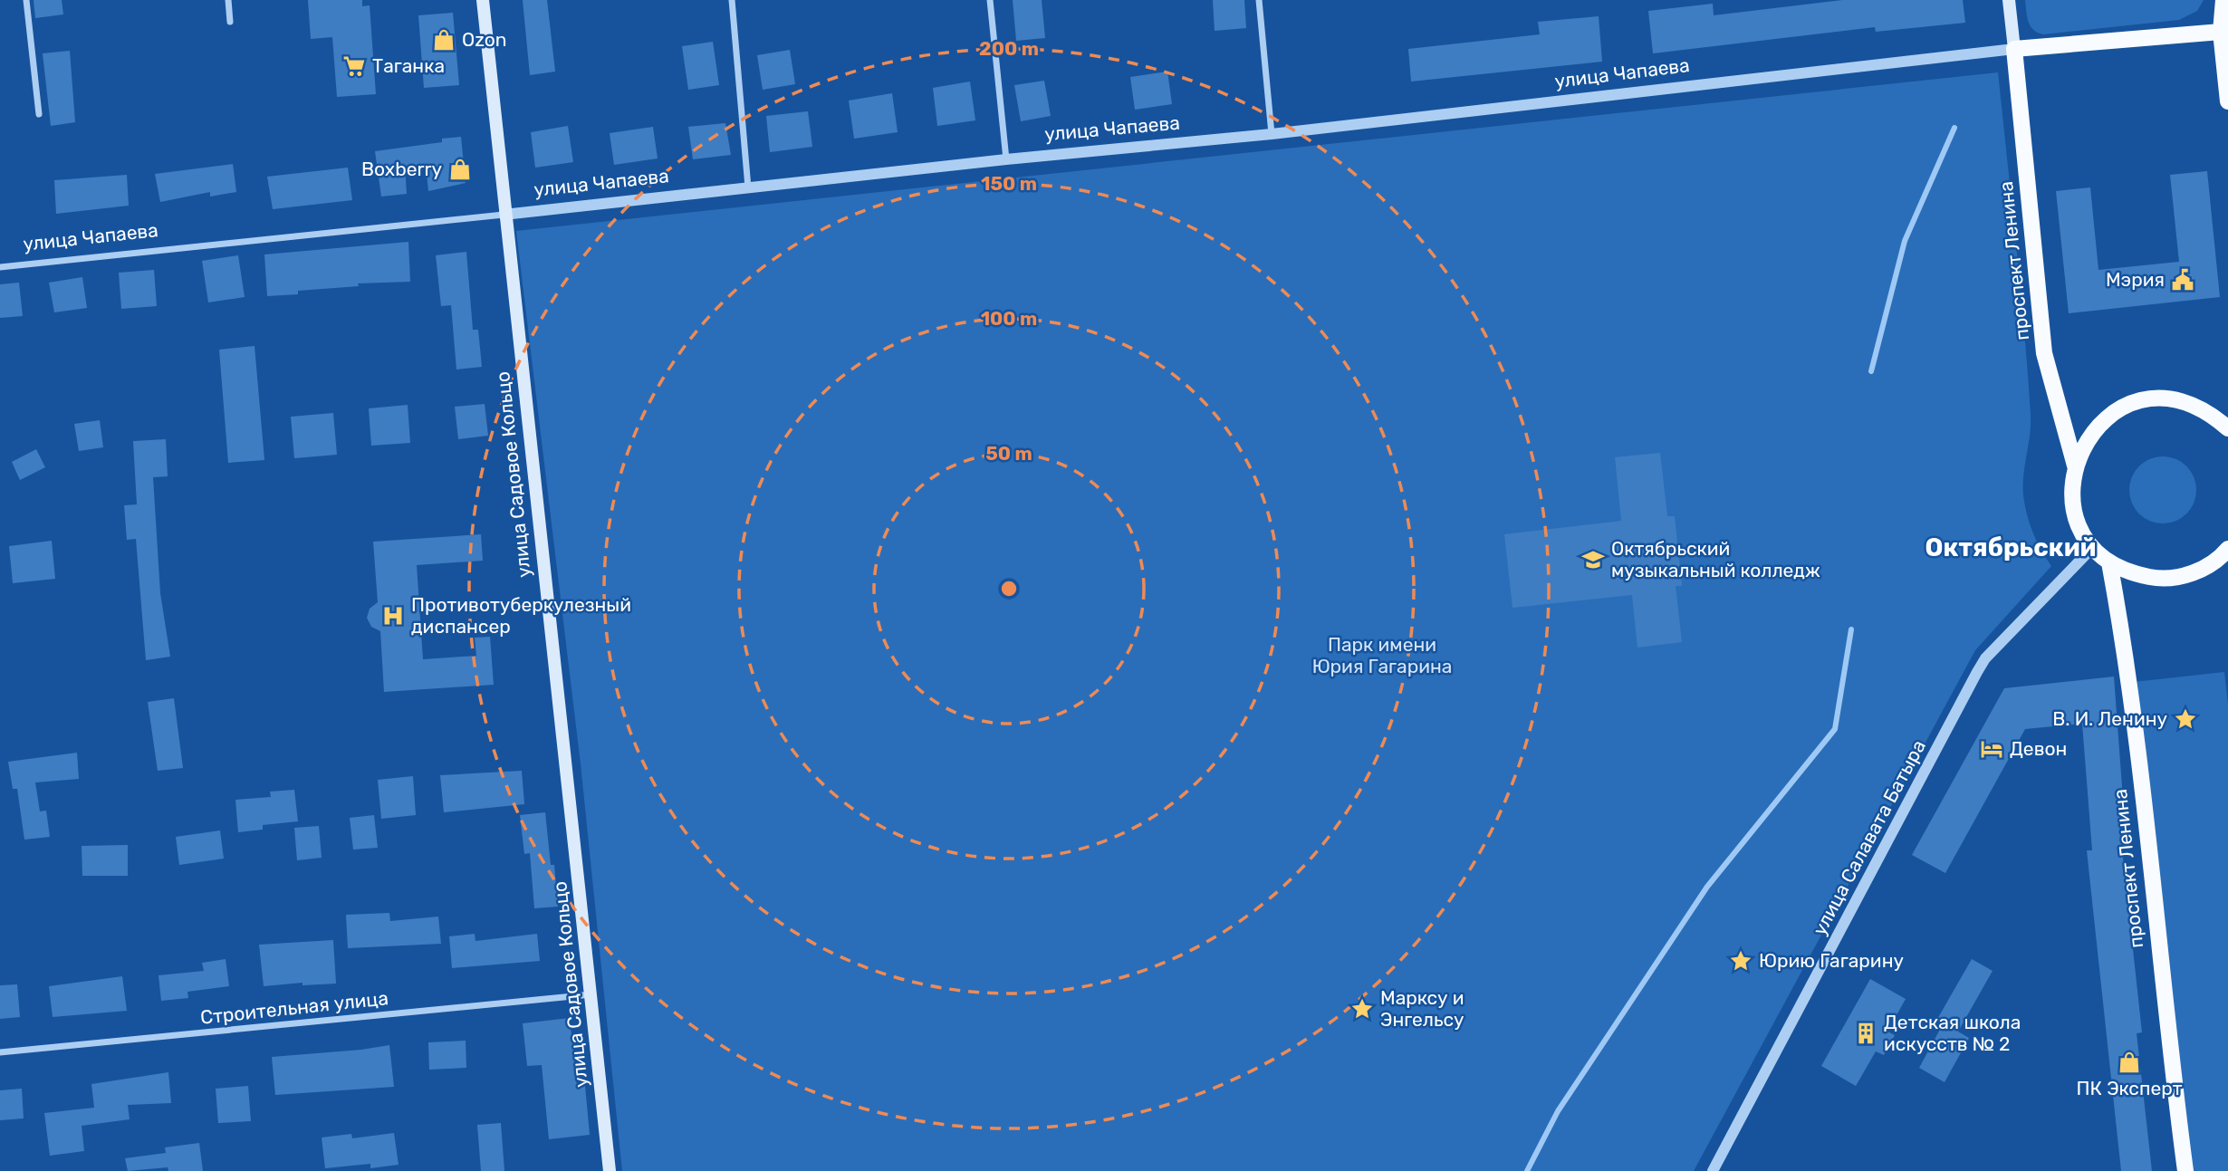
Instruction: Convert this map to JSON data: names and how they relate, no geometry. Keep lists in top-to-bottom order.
{
  "streets": {
    "main road": ["улица Чапаева", "проспект Ленина", "улица Садовое Кольцо"],
    "street": ["улица Салавата Батыра", "Строительная улица"]
  },
  "crossings": [
    ["улица Чапаева", "проспект Ленина"],
    ["улица Чапаева", "улица Садовое Кольцо"],
    ["улица Садовое Кольцо", "Строительная улица"]
  ],
  "districts": ["Октябрьский"],
  "parks": ["Парк имени Юрия Гагарина"],
  "places": {
    "shop": ["Ozon", "Boxberry", "ПК Эксперт"],
    "supermarket": ["Таганка"],
    "public building": ["Мэрия"],
    "school or university": ["Октябрьский музыкальный колледж"],
    "hospital": ["Противотуберкулезный диспансер"],
    "place": ["В. И. Ленину", "Юрию Гагарину", "Марксу и Энгельсу"],
    "hotel": ["Девон"],
    "building": ["Детская школа искусств № 2"]
  },
  "rings": [
    "200 m",
    "150 m",
    "100 m",
    "50 m"
  ]
}
